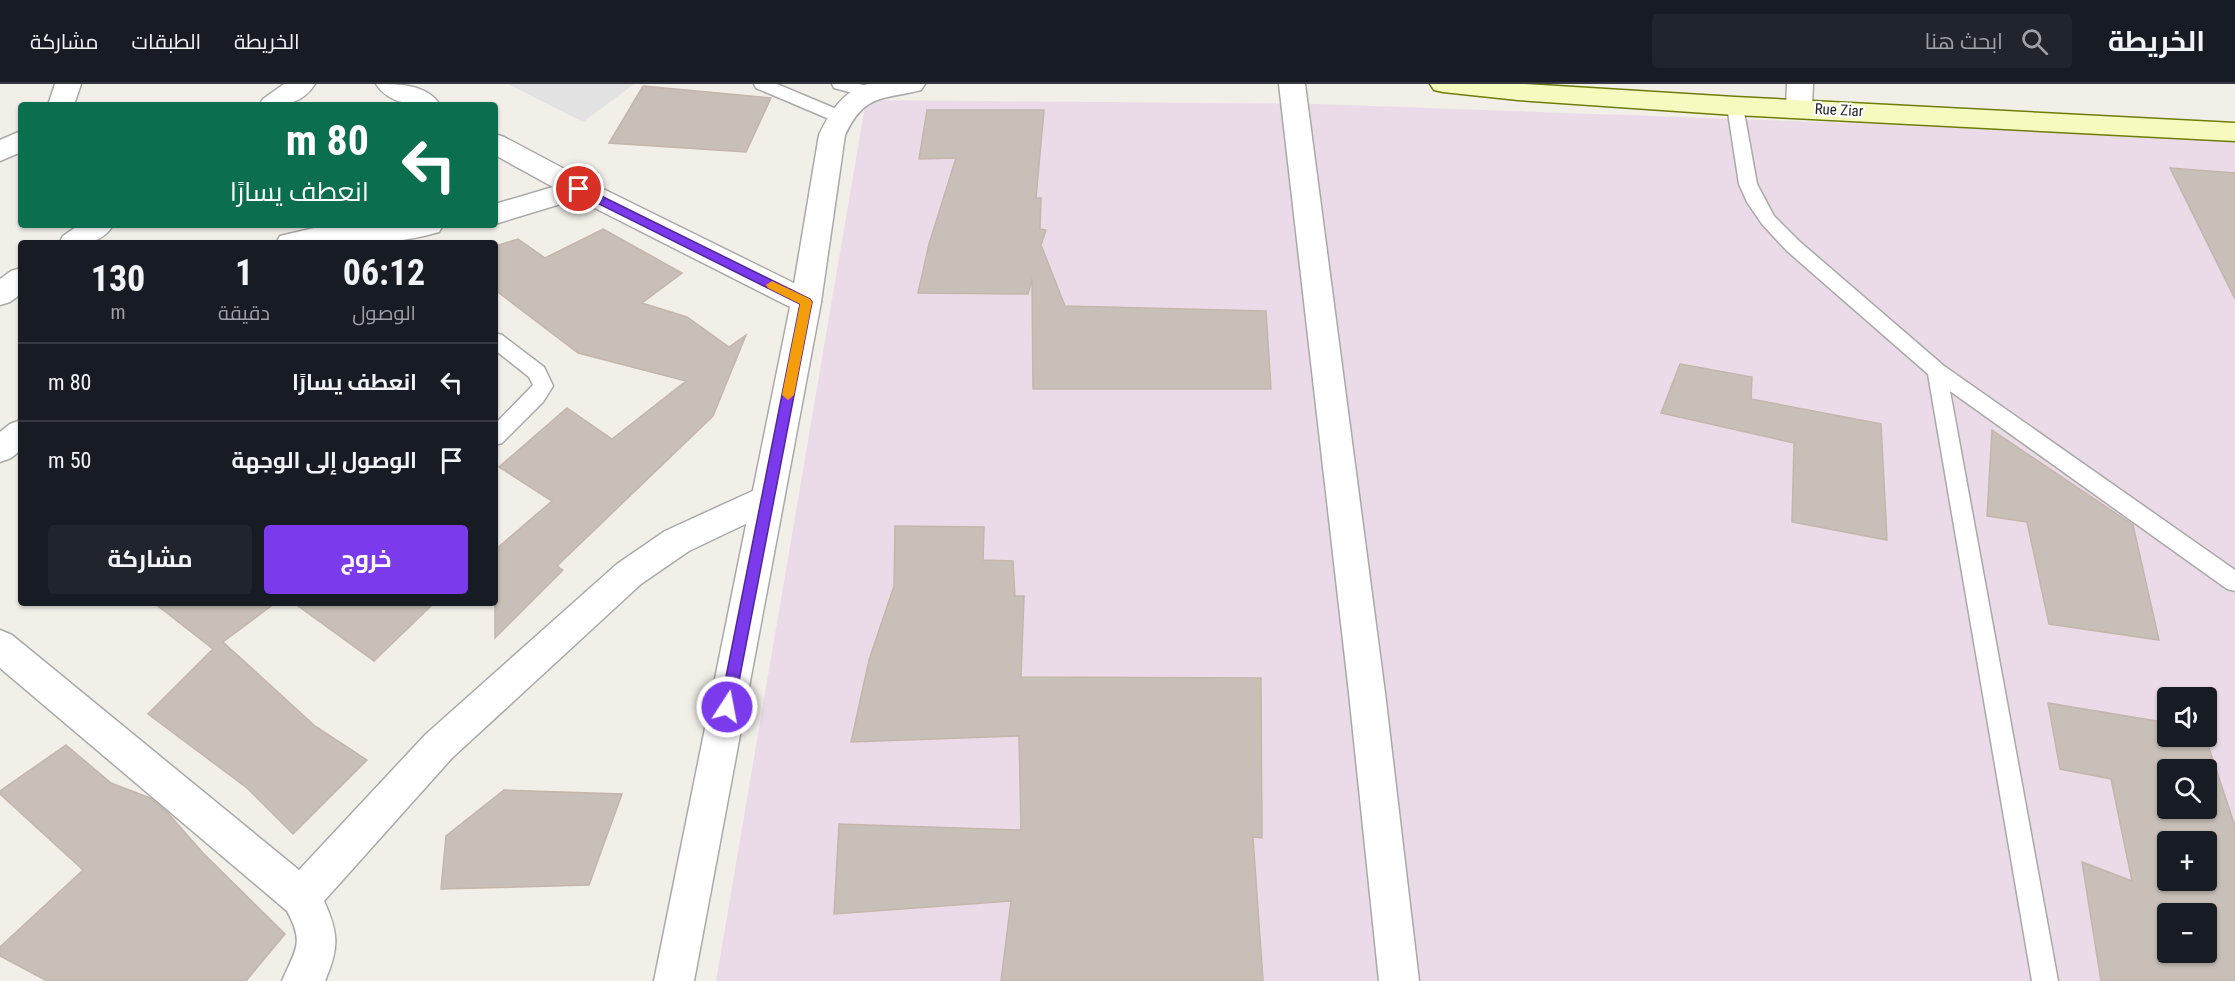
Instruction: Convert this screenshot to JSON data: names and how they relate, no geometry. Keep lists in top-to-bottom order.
{
  "streets": {
    "main road": ["Rue Ziar"]
  },
  "page": {
    "header": "الخريطة",
    "search": "ابحث هنا",
    "nav": ["الخريطة", "الطبقات", "مشاركة"],
    "turn": ["80 m", "انعطف يسارًا"],
    "eta": [
      "06:12",
      "الوصول",
      "1",
      "دقيقة",
      "130",
      "m"
    ],
    "list": [
      {
        "name": "انعطف يسارًا",
        "value": "80 m"
      },
      {
        "name": "الوصول إلى الوجهة",
        "value": "50 m"
      }
    ],
    "buttons": ["خروج", "مشاركة"],
    "map_buttons": ["+", "−"]
  }
}
